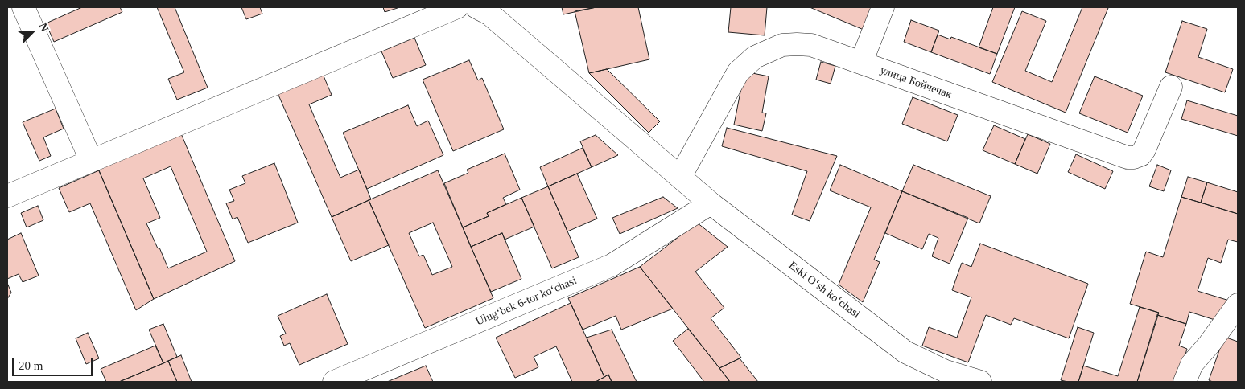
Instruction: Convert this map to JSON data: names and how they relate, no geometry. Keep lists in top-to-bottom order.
{
  "streets": {
    "street": ["улица Бойчечак", "Eski Oʻsh koʻchasi", "Ulug‘bek 6-tor koʻchasi"]
  },
  "crossings": [
    ["улица Бойчечак", "Eski Oʻsh koʻchasi"],
    ["Eski Oʻsh koʻchasi", "Ulug‘bek 6-tor koʻchasi"]
  ],
  "scale_bar": "20 m",
  "north": "top right"
}
